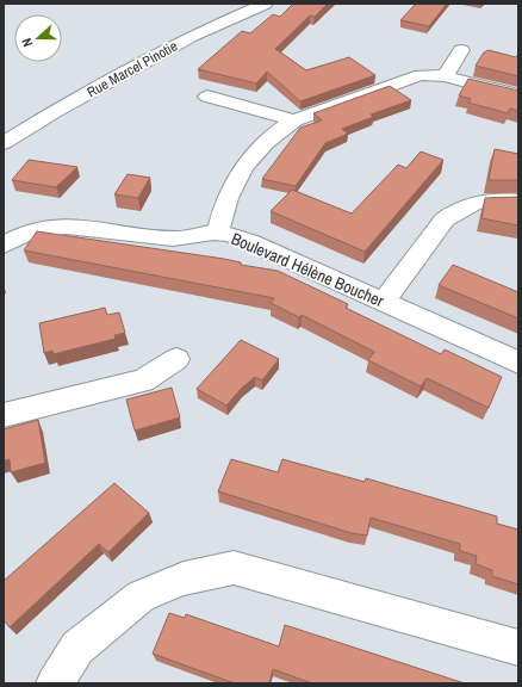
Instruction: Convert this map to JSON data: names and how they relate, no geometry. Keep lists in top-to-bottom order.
{
  "streets": {
    "street": ["Rue Marcel Pinotie", "Boulevard Hélène Boucher"]
  },
  "north": "left"
}
